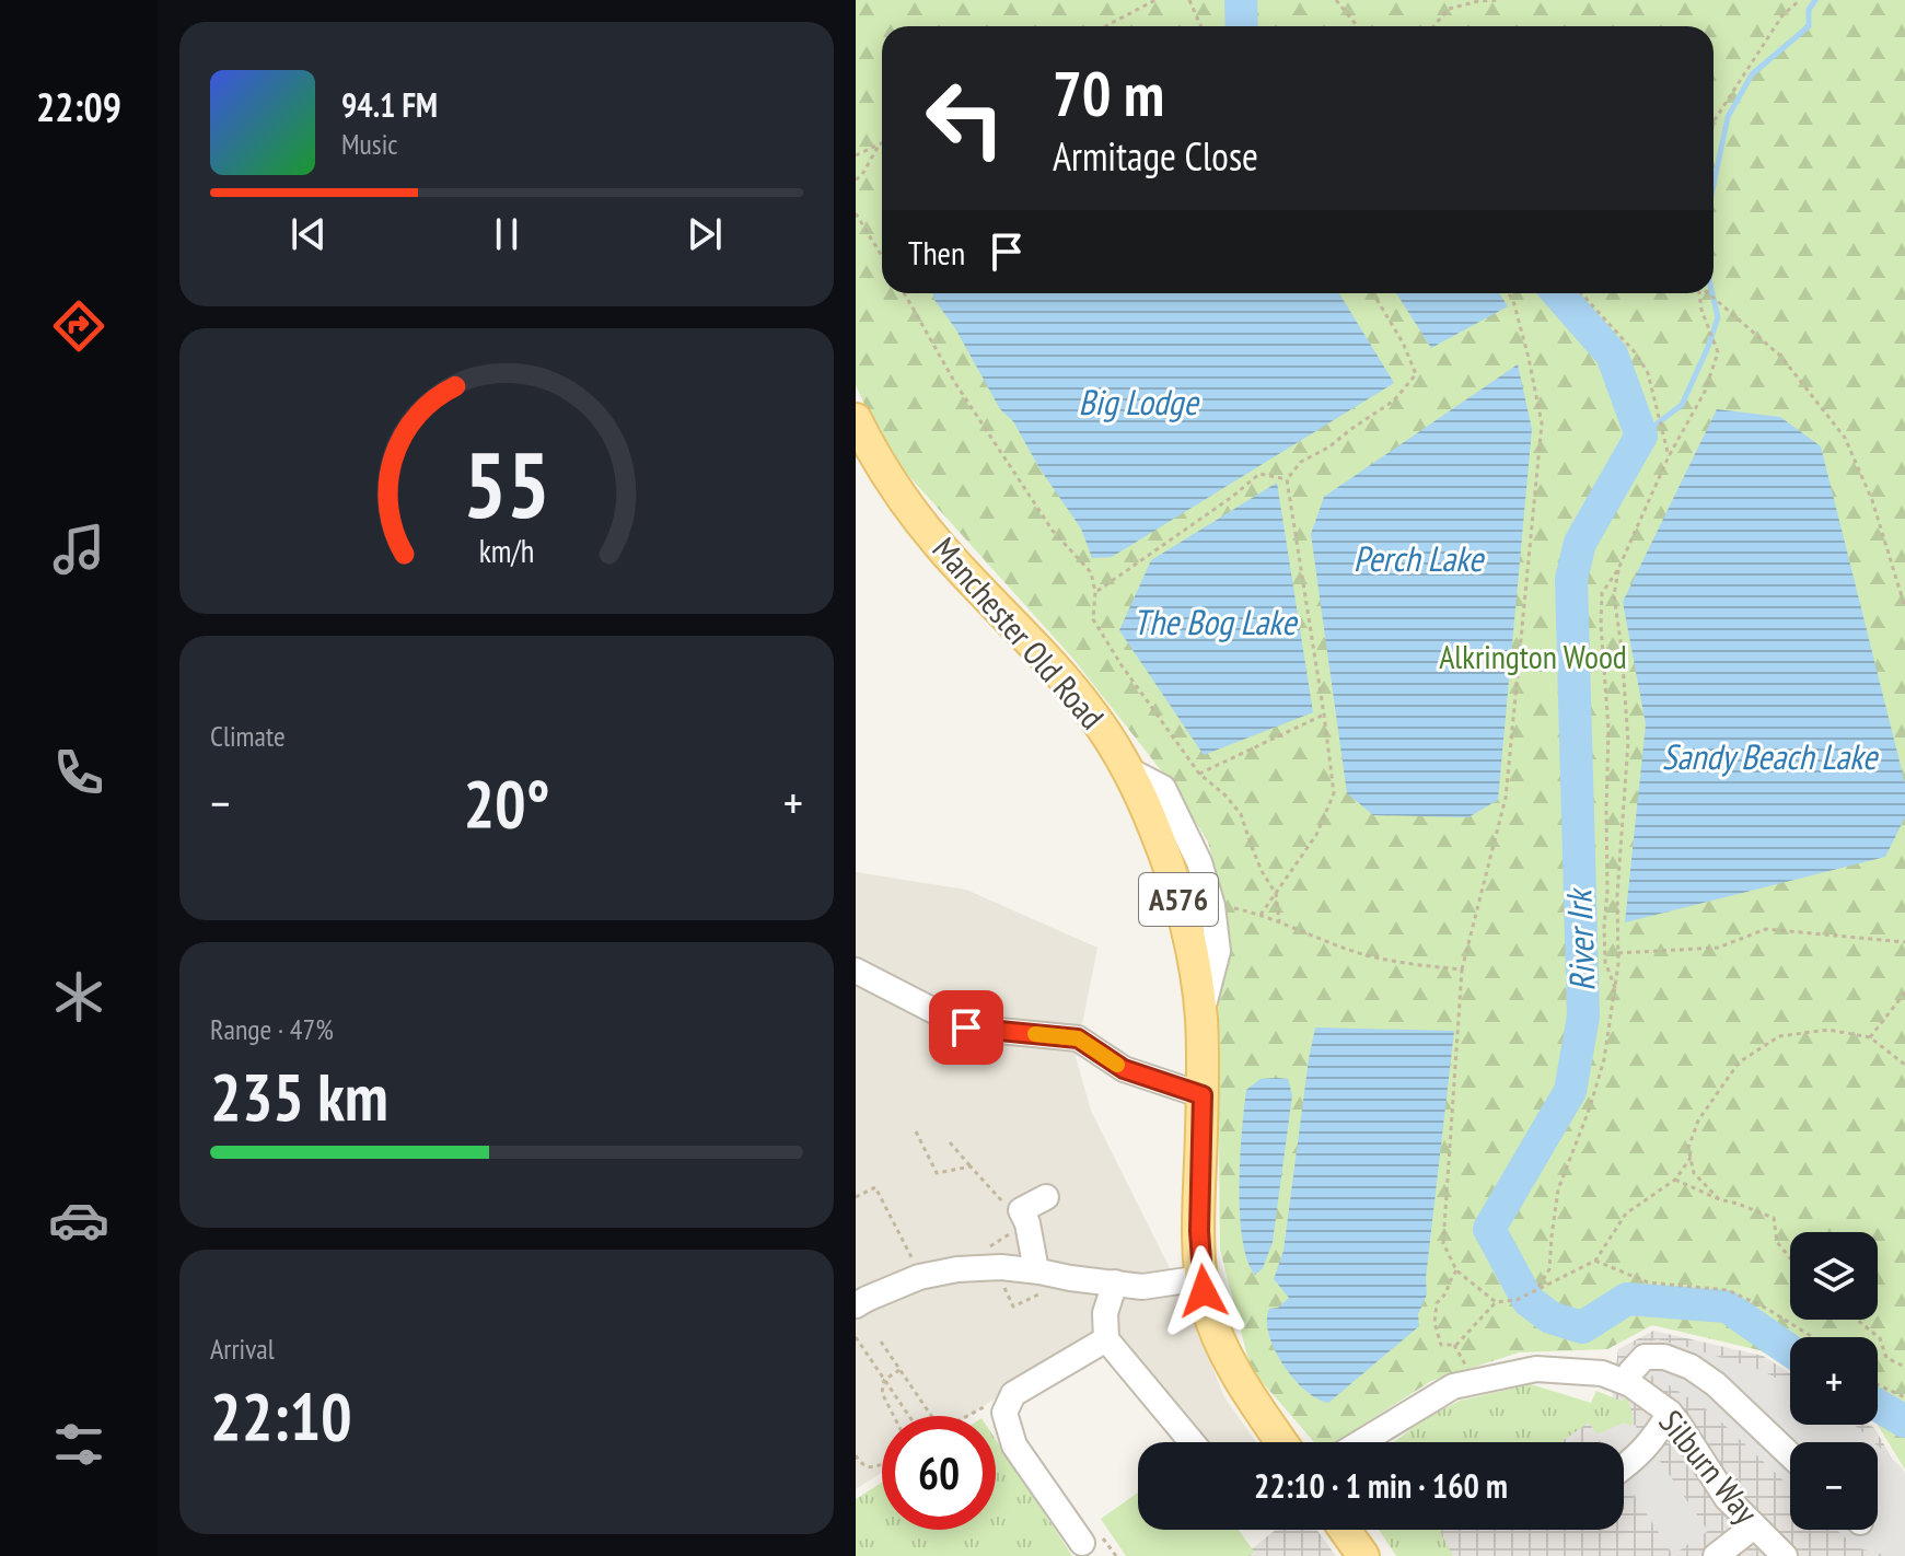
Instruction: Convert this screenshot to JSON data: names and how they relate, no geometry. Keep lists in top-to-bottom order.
{
  "streets": {
    "main road": ["Manchester Old Road", "A576"],
    "street": ["Silburn Way"]
  },
  "water": [
    "Big Lodge",
    "Perch Lake",
    "The Bog Lake",
    "Sandy Beach Lake",
    "River Irk"
  ],
  "parks": ["Alkrington Wood"],
  "page": {
    "tabs": "22:09",
    "turn": ["70 m", "Armitage Close"],
    "song": ["94.1 FM", "Music"],
    "then": "Then",
    "tile": [
      "Climate",
      ["Range · 47%", "235 km"],
      ["Arrival", "22:10"]
    ],
    "heat": ["−", "20°", "+"],
    "map_buttons": ["+", "−"],
    "limit": "60",
    "trip": "22:10 · 1 min · 160 m",
    "gauge": ["55", "km/h"]
  }
}
